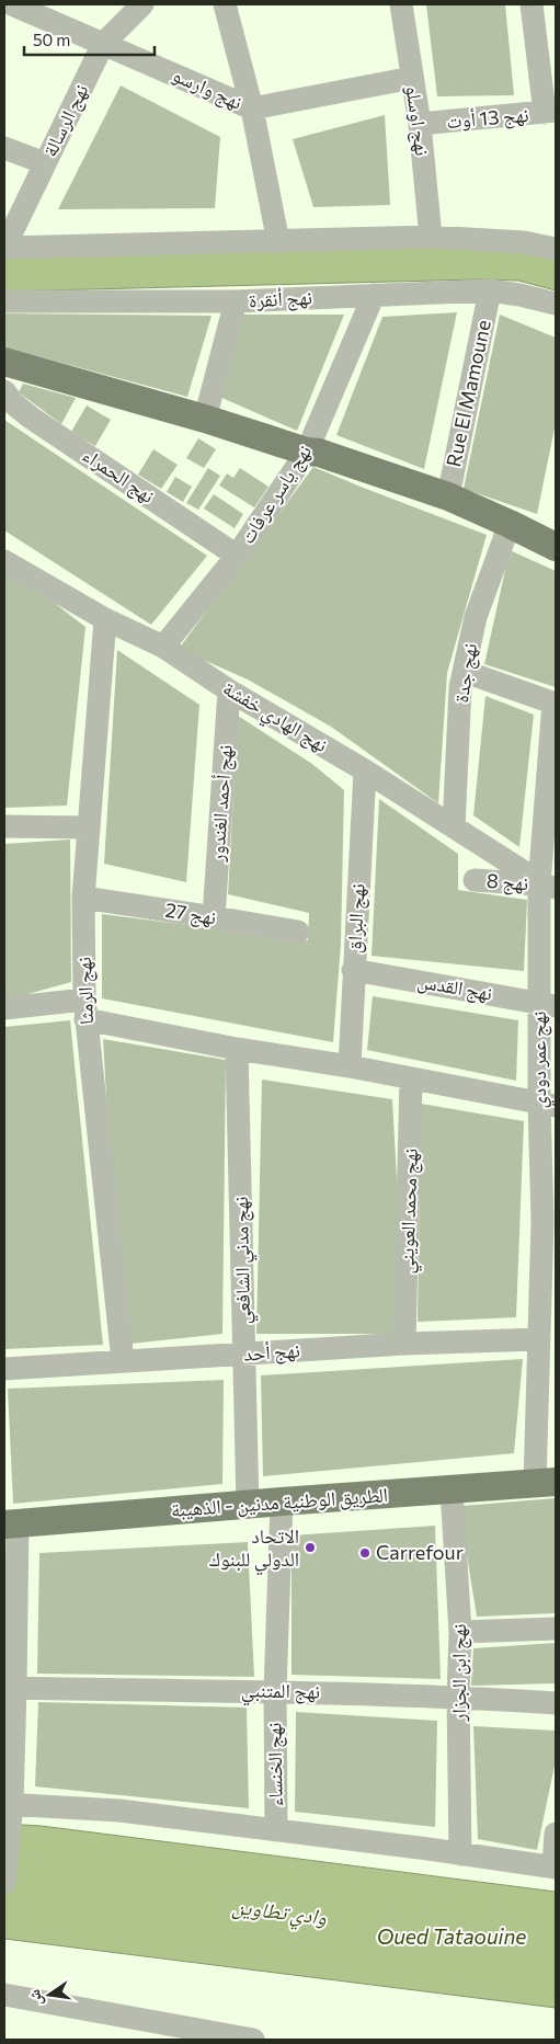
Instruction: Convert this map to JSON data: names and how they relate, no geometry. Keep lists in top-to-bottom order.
{
  "streets": {
    "main road": ["الطريق الوطنية مدنين - الذهيبة"],
    "street": [
      "نهج وارسو",
      "نهج 13 أوت",
      "نهج الرسالة",
      "نهج اوسلو",
      "نهج أنقرة",
      "Rue El Mamoune",
      "نهج الحمراء",
      "نهج ياسر عرفات",
      "نهج جدة",
      "نهج الهادي خفشة",
      "نهج أحمد الغندور",
      "نهج 8",
      "نهج 27",
      "نهج البراق",
      "نهج القدس",
      "نهج الرمثا",
      "نهج عمر دودي",
      "نهج محمد العويني",
      "نهج مدني الشافعي",
      "نهج أحد",
      "نهج ابن الجزار",
      "نهج المتنبي",
      "نهج الخنساء"
    ]
  },
  "crossings": [
    ["نهج وارسو", "نهج الرسالة"],
    ["نهج وارسو", "نهج اوسلو"],
    ["نهج 13 أوت", "نهج اوسلو"],
    ["نهج أنقرة", "Rue El Mamoune"],
    ["نهج أنقرة", "نهج ياسر عرفات"],
    ["نهج الحمراء", "نهج ياسر عرفات"],
    ["نهج ياسر عرفات", "نهج الهادي خفشة"],
    ["نهج جدة", "نهج الهادي خفشة"],
    ["نهج الهادي خفشة", "نهج أحمد الغندور"],
    ["نهج الهادي خفشة", "نهج 8"],
    ["نهج الهادي خفشة", "نهج البراق"],
    ["نهج الهادي خفشة", "نهج الرمثا"],
    ["نهج الهادي خفشة", "نهج عمر دودي"],
    ["نهج أحمد الغندور", "نهج 27"],
    ["نهج 8", "نهج عمر دودي"],
    ["نهج 27", "نهج الرمثا"],
    ["نهج البراق", "نهج القدس"],
    ["نهج القدس", "نهج عمر دودي"],
    ["نهج الرمثا", "نهج أحد"],
    ["نهج عمر دودي", "نهج أحد"],
    ["نهج عمر دودي", "الطريق الوطنية مدنين - الذهيبة"],
    ["نهج محمد العويني", "نهج أحد"],
    ["نهج مدني الشافعي", "نهج أحد"],
    ["نهج مدني الشافعي", "الطريق الوطنية مدنين - الذهيبة"],
    ["الطريق الوطنية مدنين - الذهيبة", "نهج ابن الجزار"],
    ["الطريق الوطنية مدنين - الذهيبة", "نهج الخنساء"],
    ["نهج ابن الجزار", "نهج المتنبي"],
    ["نهج المتنبي", "نهج الخنساء"]
  ],
  "water": ["وادي تطاوين", "Oued Tataouine"],
  "places": ["الاتحاد الدولي للبنوك", "Carrefour"],
  "scale_bar": "50 m",
  "north": "left"
}
